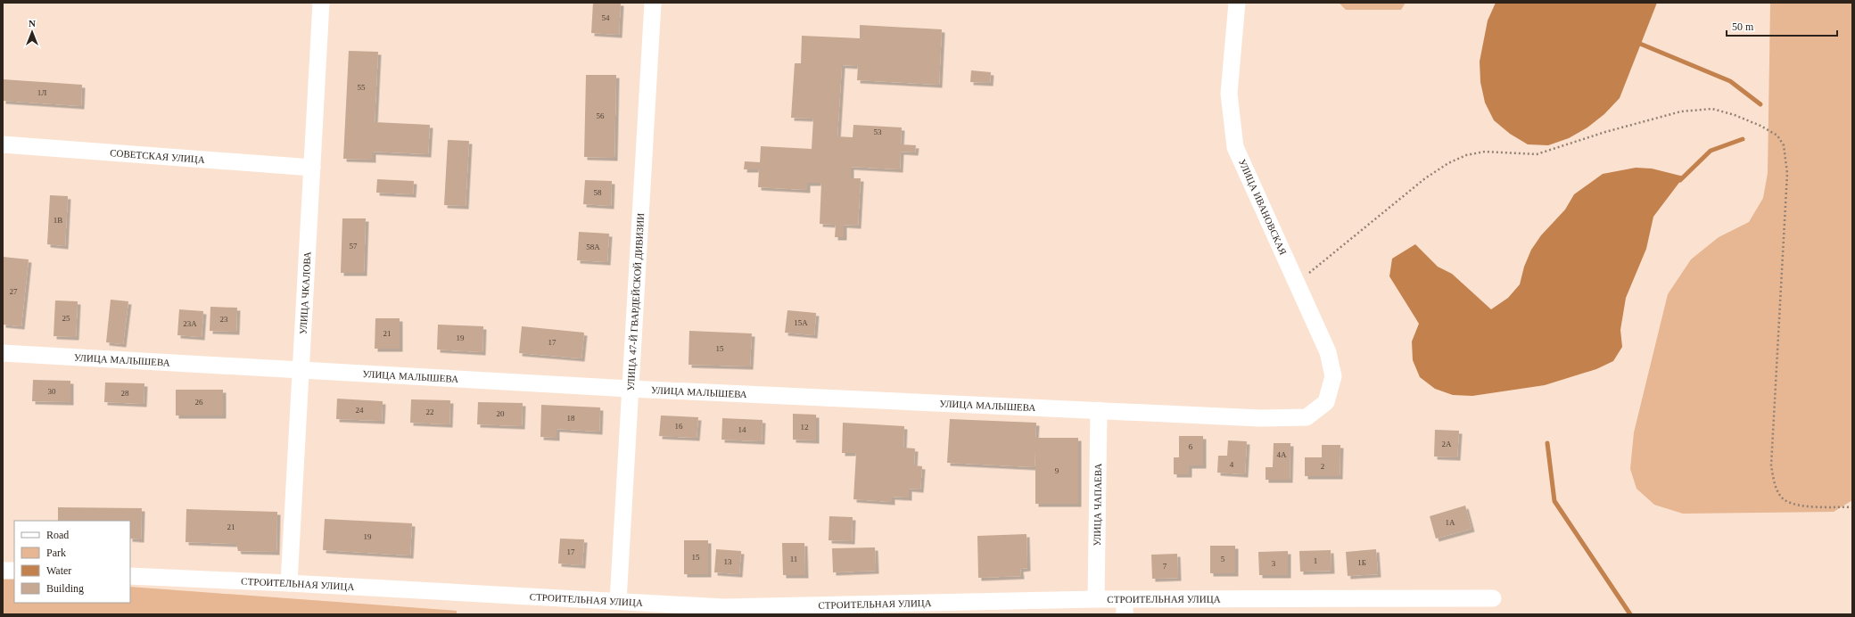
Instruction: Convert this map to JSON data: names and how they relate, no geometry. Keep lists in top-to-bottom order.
{
  "streets": {
    "street": [
      "СОВЕТСКАЯ УЛИЦА",
      "УЛИЦА ИВАНОВСКАЯ",
      "УЛИЦА ЧКАЛОВА",
      "УЛИЦА 47-Й ГВАРДЕЙСКОЙ ДИВИЗИИ",
      "УЛИЦА МАЛЫШЕВА",
      "УЛИЦА ЧАПАЕВА",
      "СТРОИТЕЛЬНАЯ УЛИЦА"
    ]
  },
  "crossings": [
    ["СОВЕТСКАЯ УЛИЦА", "УЛИЦА ЧКАЛОВА"],
    ["УЛИЦА ИВАНОВСКАЯ", "УЛИЦА МАЛЫШЕВА"],
    ["УЛИЦА ЧКАЛОВА", "УЛИЦА МАЛЫШЕВА"],
    ["УЛИЦА ЧКАЛОВА", "СТРОИТЕЛЬНАЯ УЛИЦА"],
    ["УЛИЦА 47-Й ГВАРДЕЙСКОЙ ДИВИЗИИ", "УЛИЦА МАЛЫШЕВА"],
    ["УЛИЦА 47-Й ГВАРДЕЙСКОЙ ДИВИЗИИ", "СТРОИТЕЛЬНАЯ УЛИЦА"],
    ["УЛИЦА МАЛЫШЕВА", "УЛИЦА ЧАПАЕВА"],
    ["УЛИЦА ЧАПАЕВА", "СТРОИТЕЛЬНАЯ УЛИЦА"]
  ],
  "house_numbers": [
    "54",
    "55",
    "1Л",
    "56",
    "53",
    "58",
    "1В",
    "57",
    "58А",
    "27",
    "25",
    "23",
    "15А",
    "23А",
    "21",
    "19",
    "17",
    "15",
    "30",
    "28",
    "26",
    "24",
    "22",
    "20",
    "18",
    "16",
    "12",
    "14",
    "2А",
    "6",
    "4А",
    "4",
    "2",
    "9",
    "1А",
    "21",
    "19",
    "17",
    "15",
    "11",
    "5",
    "1",
    "13",
    "1Б",
    "3",
    "7"
  ],
  "legend": [
    "Road",
    "Park",
    "Water",
    "Building"
  ],
  "scale_bar": "50 m",
  "north": "top"
}
